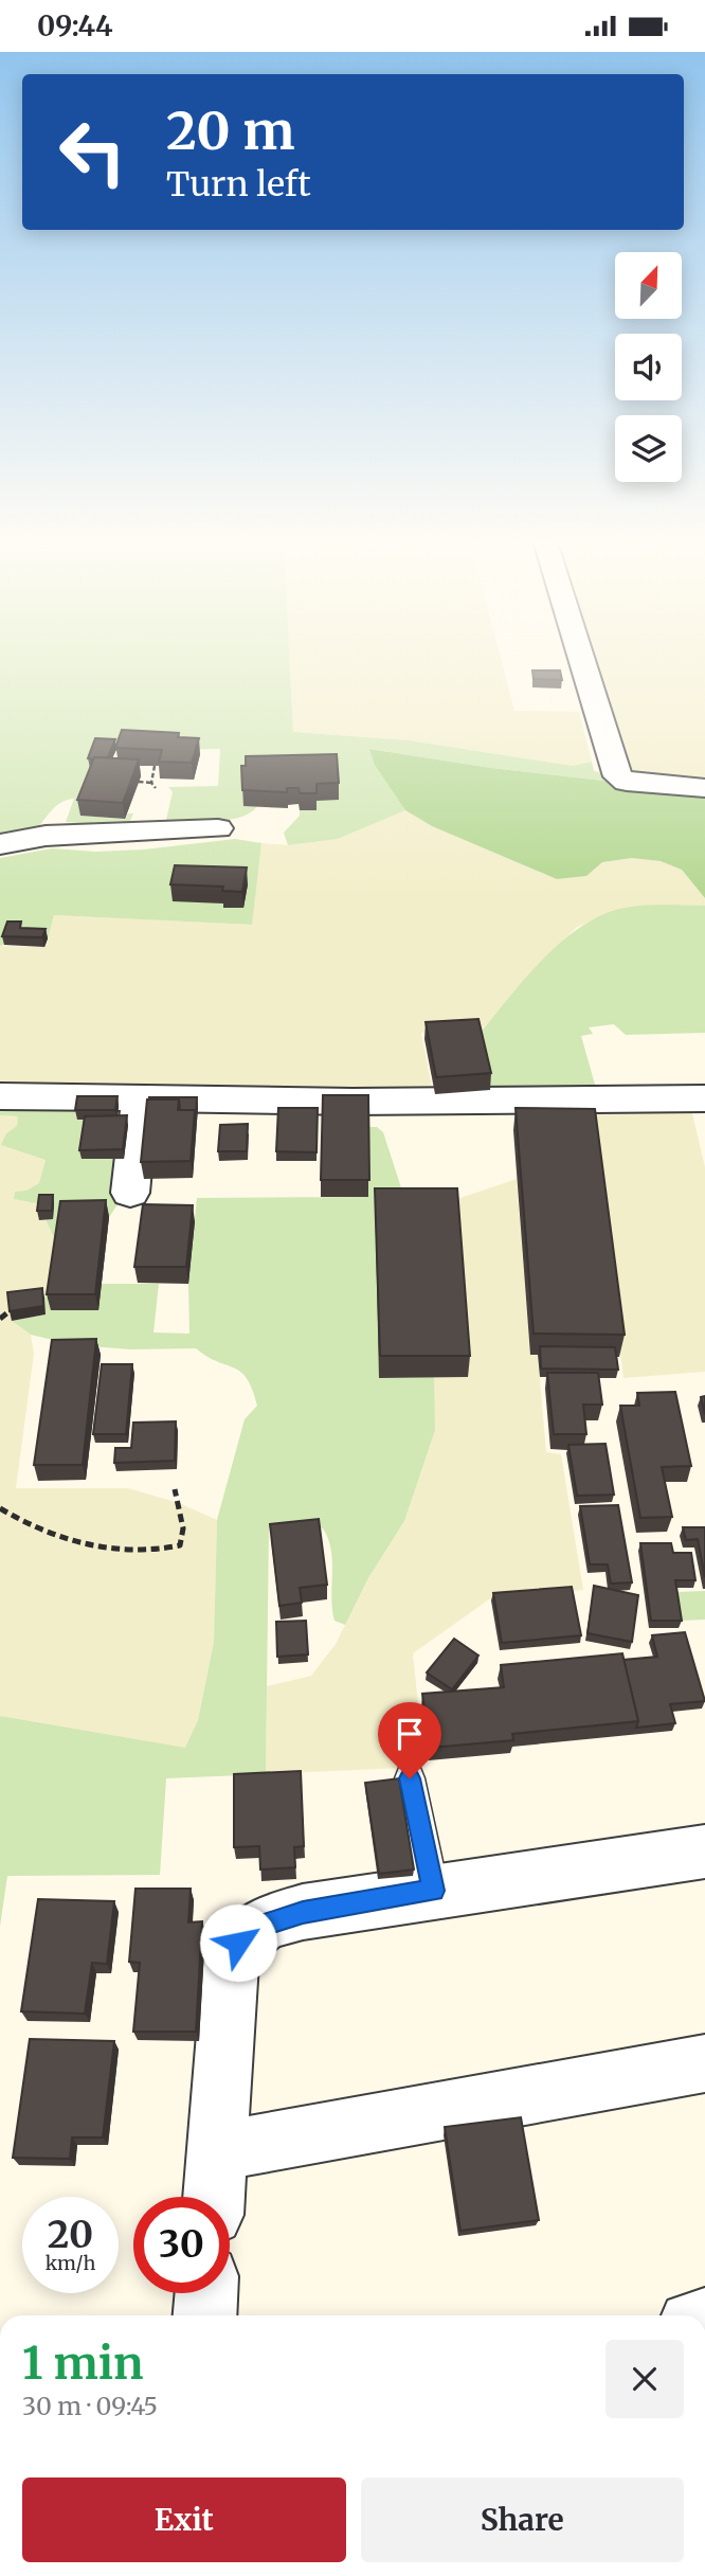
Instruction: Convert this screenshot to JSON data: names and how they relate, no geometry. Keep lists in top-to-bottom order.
{
  "north": "top right",
  "page": {
    "status": "09:44",
    "turn": ["20 m", "Turn left"],
    "speed": "20 km/h",
    "limit": "30",
    "heading": ["1 min", "30 m · 09:45"],
    "buttons": ["Exit", "Share"]
  }
}
